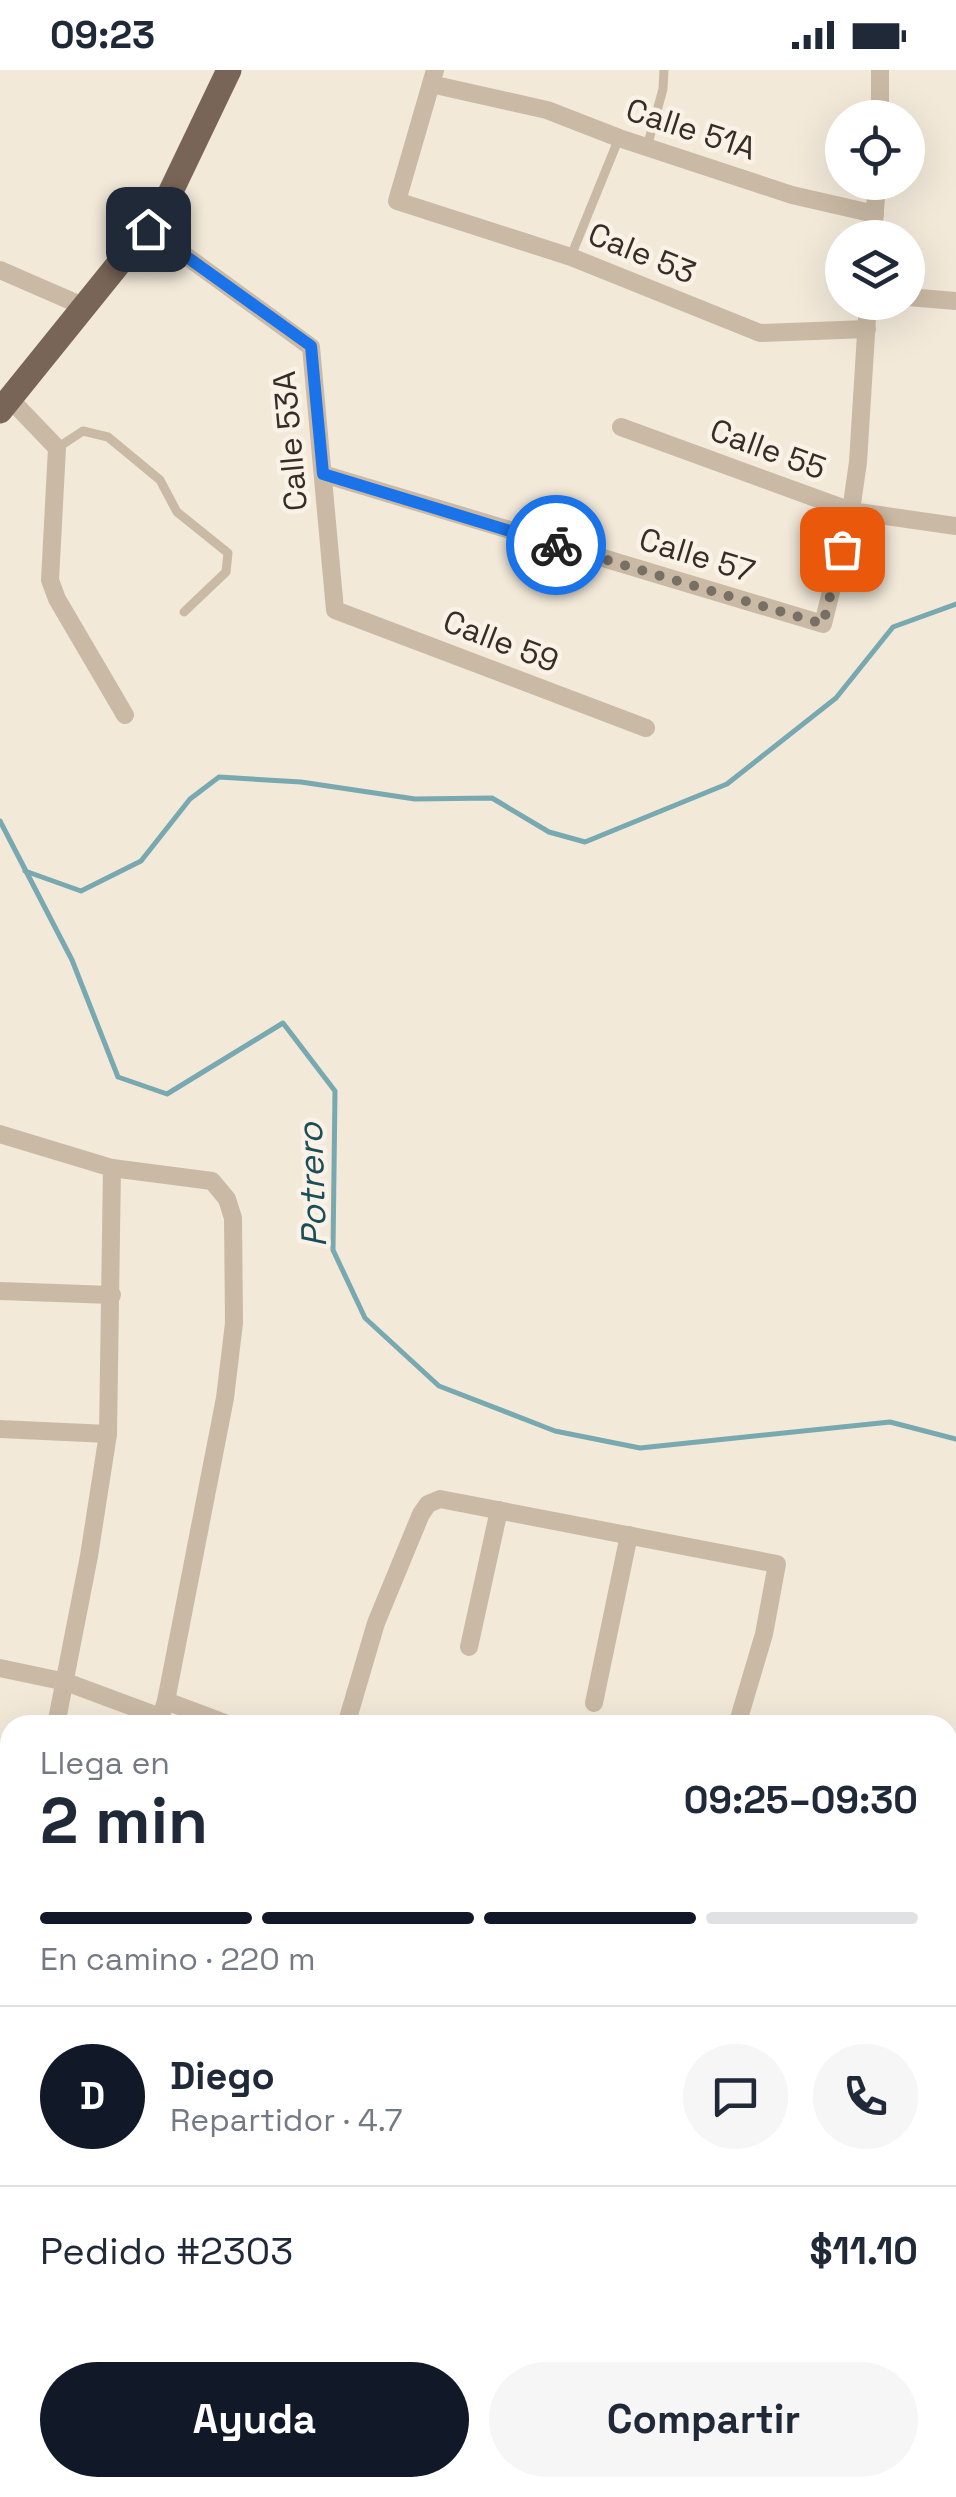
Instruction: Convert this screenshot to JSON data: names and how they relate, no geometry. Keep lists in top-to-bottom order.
{
  "streets": {
    "street": [
      "Calle 51A",
      "Cale 53",
      "Calle 53A",
      "Calle 55",
      "Calle 57",
      "Calle 59"
    ]
  },
  "crossings": [
    ["Calle 51A", "Cale 53"],
    ["Calle 53A", "Calle 57"],
    ["Calle 53A", "Calle 59"],
    ["Calle 55", "Calle 57"]
  ],
  "water": ["Potrero"],
  "page": {
    "status": "09:23",
    "heading": ["2 min", "Llega en", "09:25–09:30"],
    "panel": [
      "Diego",
      "Repartidor · 4.7",
      "Pedido #2303",
      "$11.10"
    ],
    "bar": "En camino · 220 m",
    "round": "D",
    "buttons": ["Ayuda", "Compartir"]
  }
}
